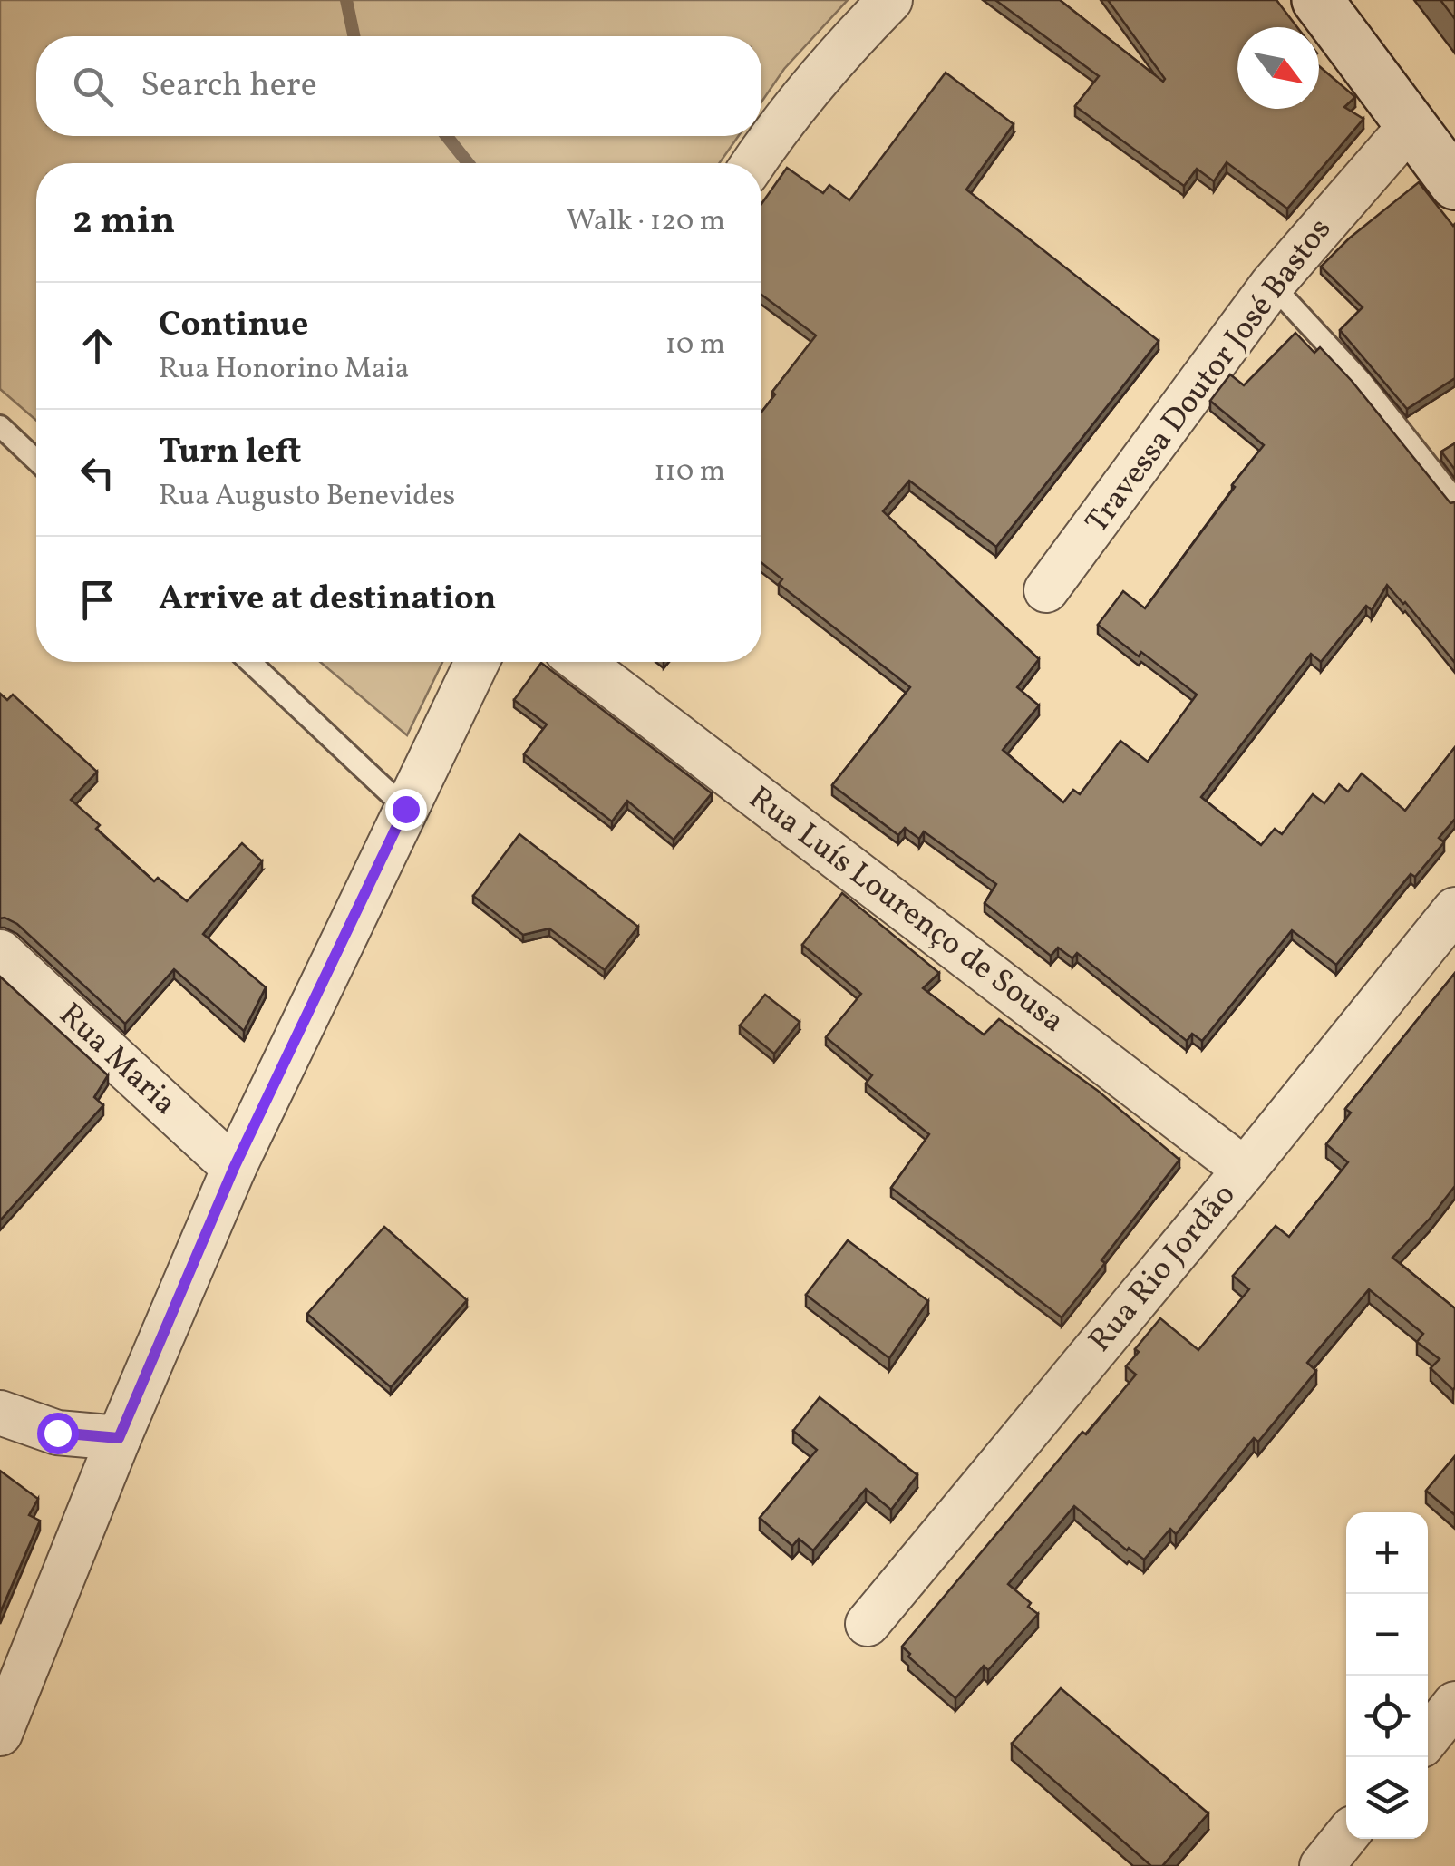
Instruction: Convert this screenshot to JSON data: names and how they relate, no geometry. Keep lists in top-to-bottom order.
{
  "streets": {
    "street": [
      "Travessa Doutor José Bastos",
      "Rua Luís Lourenço de Sousa",
      "Rua Maria",
      "Rua Rio Jordão"
    ]
  },
  "crossings": [
    ["Rua Luís Lourenço de Sousa", "Rua Rio Jordão"]
  ],
  "north": "bottom right",
  "page": {
    "search": "Search here",
    "heading": ["2 min", "Walk · 120 m"],
    "list": [
      ["Continue", "Rua Honorino Maia", "10 m"],
      ["Turn left", "Rua Augusto Benevides", "110 m"],
      "Arrive at destination"
    ],
    "map_buttons": ["+", "−"]
  }
}
